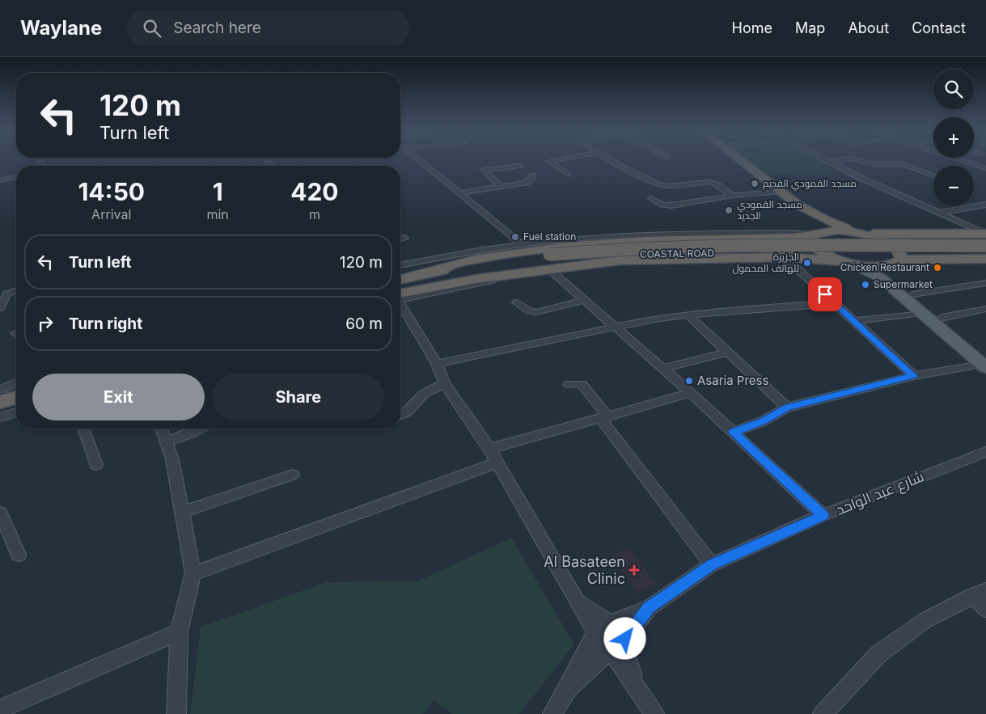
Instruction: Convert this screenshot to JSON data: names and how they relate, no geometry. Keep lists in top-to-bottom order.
{
  "streets": {
    "highway": ["COASTAL ROAD"],
    "street": ["شارع عبد الواحد"]
  },
  "places": {
    "other": [
      "مسجد القمودي القديم",
      "مسجد القمودي الجديد",
      "Fuel station",
      "الجزيرة للهاتف المحمول",
      "Chicken Restaurant",
      "Supermarket",
      "Asaria Press"
    ],
    "health": ["Al Basateen Clinic"]
  },
  "page": {
    "header": "Waylane",
    "search": "Search here",
    "nav": [
      "Home",
      "Map",
      "About",
      "Contact"
    ],
    "map_buttons": ["+", "−"],
    "turn": ["120 m", "Turn left"],
    "eta": [
      "14:50",
      "Arrival",
      "1",
      "min",
      "420",
      "m"
    ],
    "list": [
      {
        "name": "Turn left",
        "value": "120 m"
      },
      {
        "name": "Turn right",
        "value": "60 m"
      }
    ],
    "buttons": ["Exit", "Share"]
  }
}
